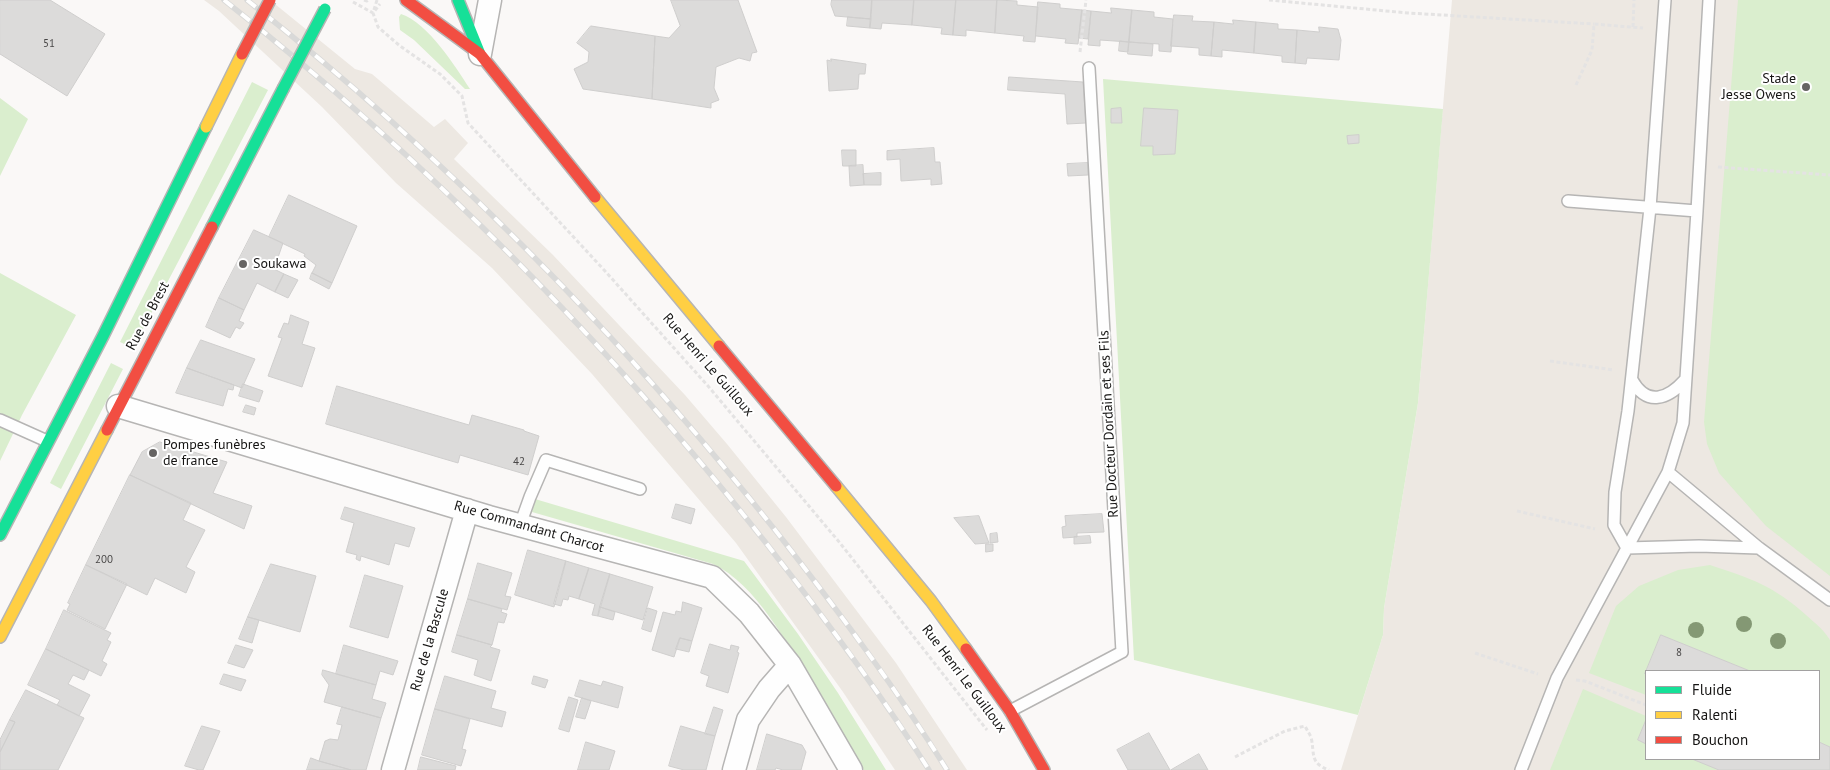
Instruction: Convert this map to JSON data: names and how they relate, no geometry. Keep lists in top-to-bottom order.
{
  "streets": {
    "main road": ["Rue de Brest", "Rue Henri Le Guilloux"],
    "street": ["Rue Commandant Charcot", "Rue de la Bascule"],
    "lane": ["Rue Docteur Dordain et ses Fils"]
  },
  "crossings": [
    ["Rue de Brest", "Rue Commandant Charcot"],
    ["Rue Henri Le Guilloux", "Rue Docteur Dordain et ses Fils"],
    ["Rue Commandant Charcot", "Rue de la Bascule"]
  ],
  "places": ["Stade Jesse Owens", "Soukawa", "Pompes funèbres de france"],
  "house_numbers": [
    "51",
    "42",
    "200",
    "8"
  ],
  "legend": ["Fluide", "Ralenti", "Bouchon"]
}
